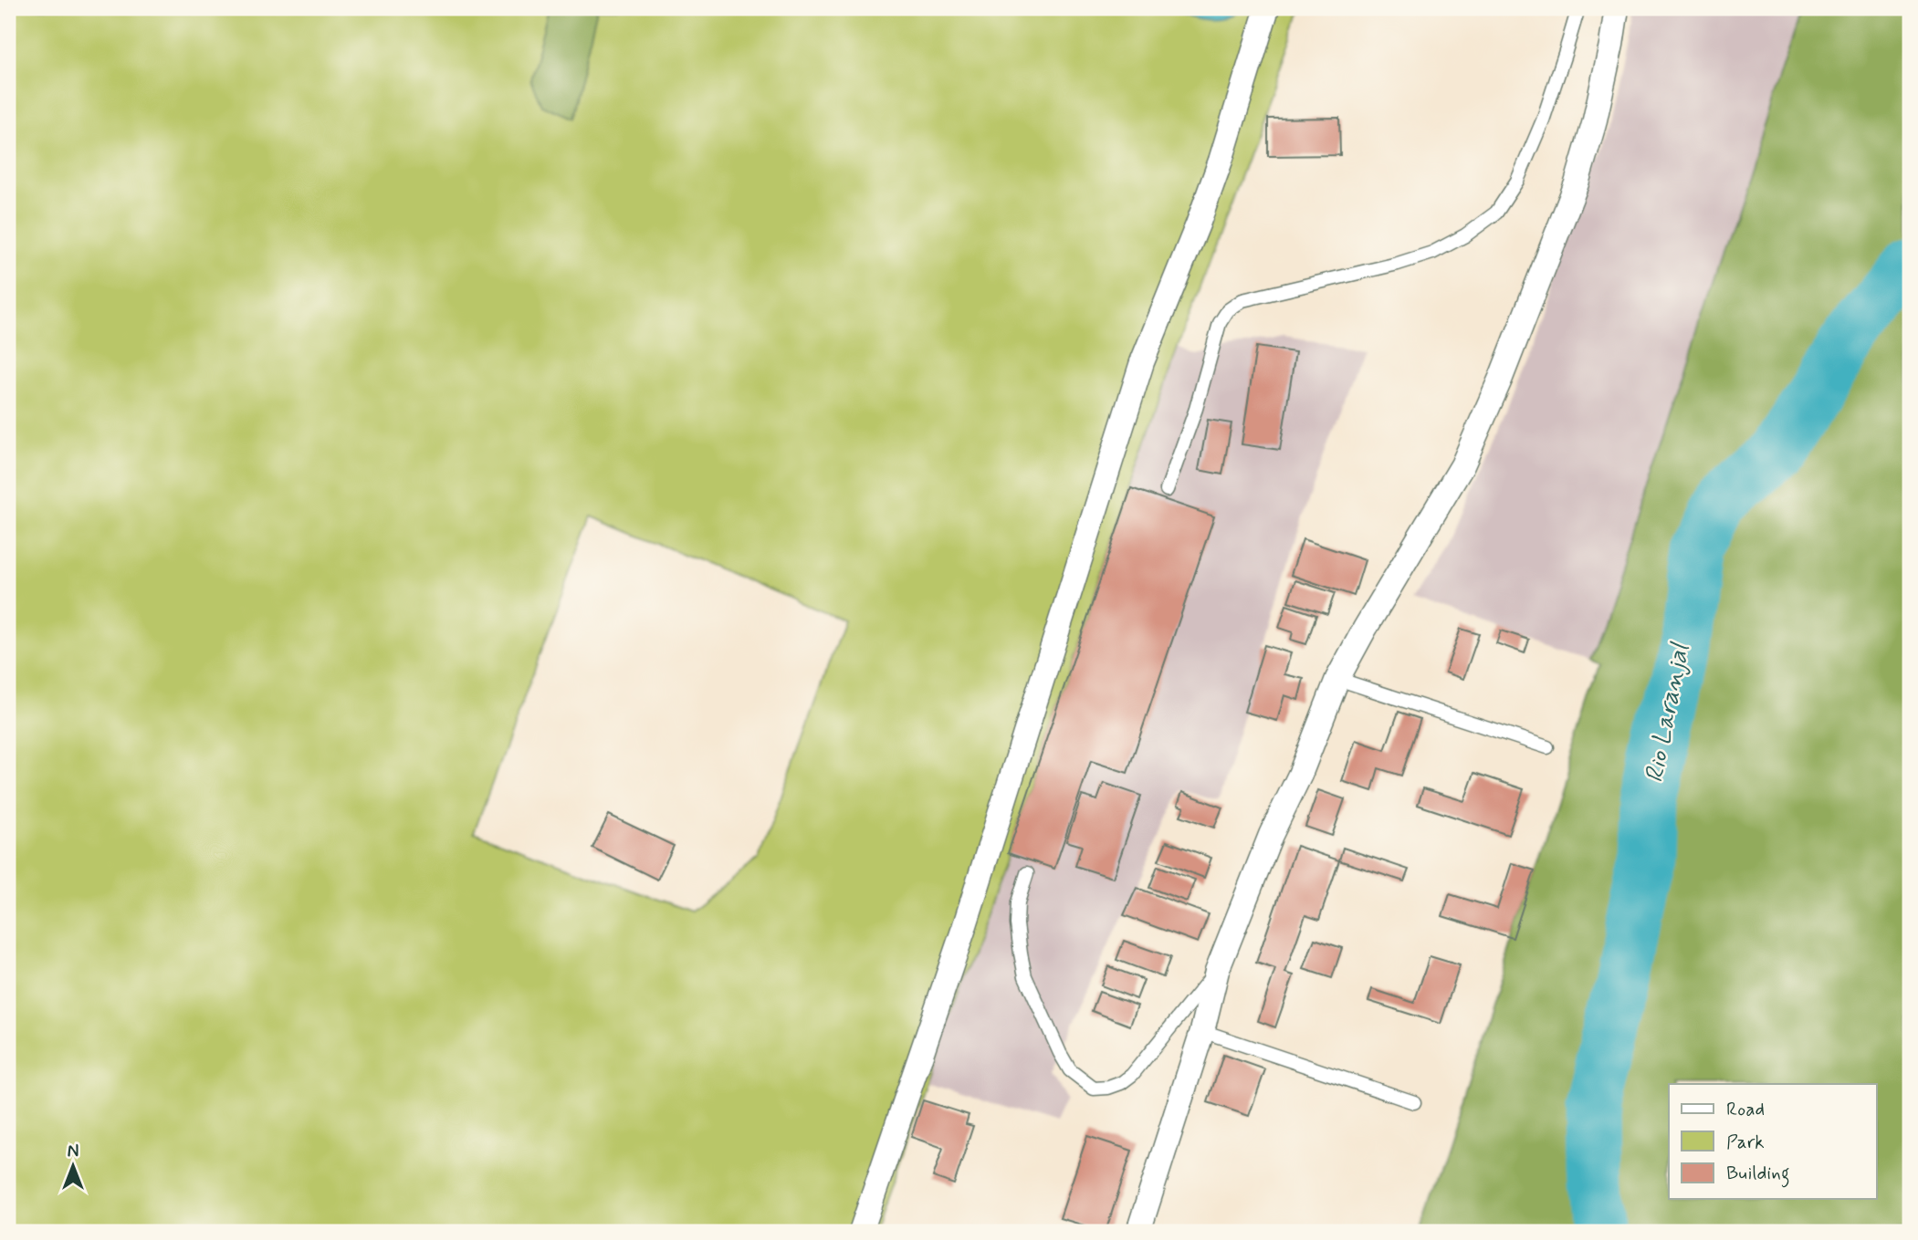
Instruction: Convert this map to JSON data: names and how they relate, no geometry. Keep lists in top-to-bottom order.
{
  "water": ["Rio Laranjal"],
  "legend": ["Road", "Park", "Building"],
  "north": "top"
}
